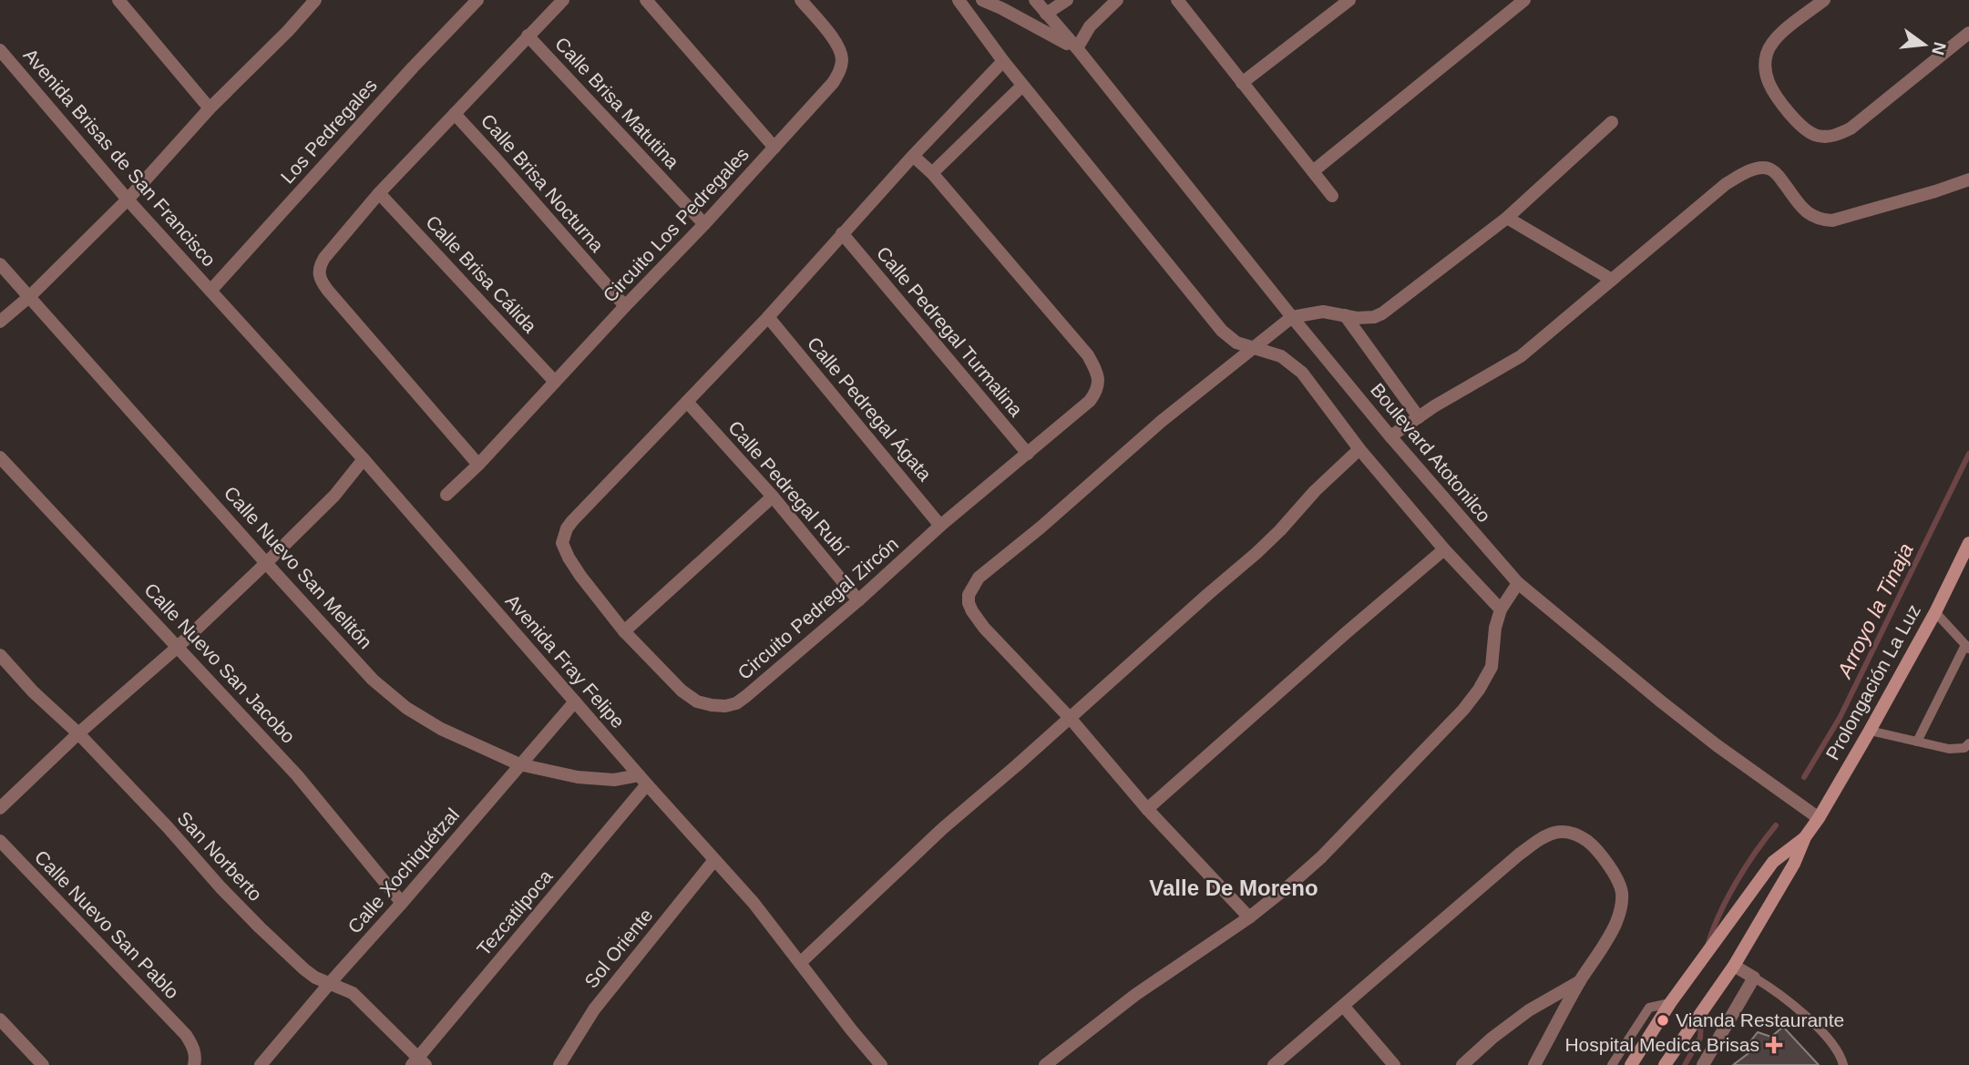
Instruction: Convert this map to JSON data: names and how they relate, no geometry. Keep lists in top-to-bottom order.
{
  "streets": {
    "main road": ["Prolongación La Luz"],
    "street": [
      "Calle Brisa Matutina",
      "Los Pedregales",
      "Avenida Brisas de San Francisco",
      "Calle Brisa Nocturna",
      "Circuito Los Pedregales",
      "Calle Brisa Cálida",
      "Calle Pedregal Turmalina",
      "Calle Pedregal Ágata",
      "Boulevard Atotonilco",
      "Calle Pedregal Rubí",
      "Calle Nuevo San Melitón",
      "Circuito Pedregal Zircón",
      "Avenida Fray Felipe",
      "Calle Nuevo San Jacobo",
      "San Norberto",
      "Calle Xochiquétzal",
      "Tezcatilpoca",
      "Calle Nuevo San Pablo",
      "Sol Oriente"
    ]
  },
  "crossings": [
    ["Calle Brisa Matutina", "Circuito Los Pedregales"],
    ["Los Pedregales", "Avenida Brisas de San Francisco"],
    ["Los Pedregales", "Avenida Fray Felipe"],
    ["Avenida Brisas de San Francisco", "Avenida Fray Felipe"],
    ["Calle Brisa Nocturna", "Circuito Los Pedregales"],
    ["Circuito Los Pedregales", "Calle Brisa Cálida"],
    ["Calle Pedregal Turmalina", "Circuito Pedregal Zircón"],
    ["Calle Pedregal Ágata", "Circuito Pedregal Zircón"],
    ["Boulevard Atotonilco", "Prolongación La Luz"],
    ["Calle Pedregal Rubí", "Circuito Pedregal Zircón"],
    ["Calle Nuevo San Melitón", "Avenida Fray Felipe"],
    ["Calle Nuevo San Melitón", "Calle Xochiquétzal"],
    ["Calle Nuevo San Melitón", "Tezcatilpoca"],
    ["Avenida Fray Felipe", "Calle Xochiquétzal"],
    ["Avenida Fray Felipe", "Tezcatilpoca"],
    ["Avenida Fray Felipe", "Sol Oriente"],
    ["Calle Nuevo San Jacobo", "Calle Xochiquétzal"],
    ["San Norberto", "Calle Xochiquétzal"],
    ["San Norberto", "Tezcatilpoca"]
  ],
  "districts": ["Valle De Moreno"],
  "water": ["Arroyo la Tinaja"],
  "places": {
    "other": ["Vianda Restaurante"],
    "health": ["Hospital Medica Brisas"]
  },
  "north": "right"
}
